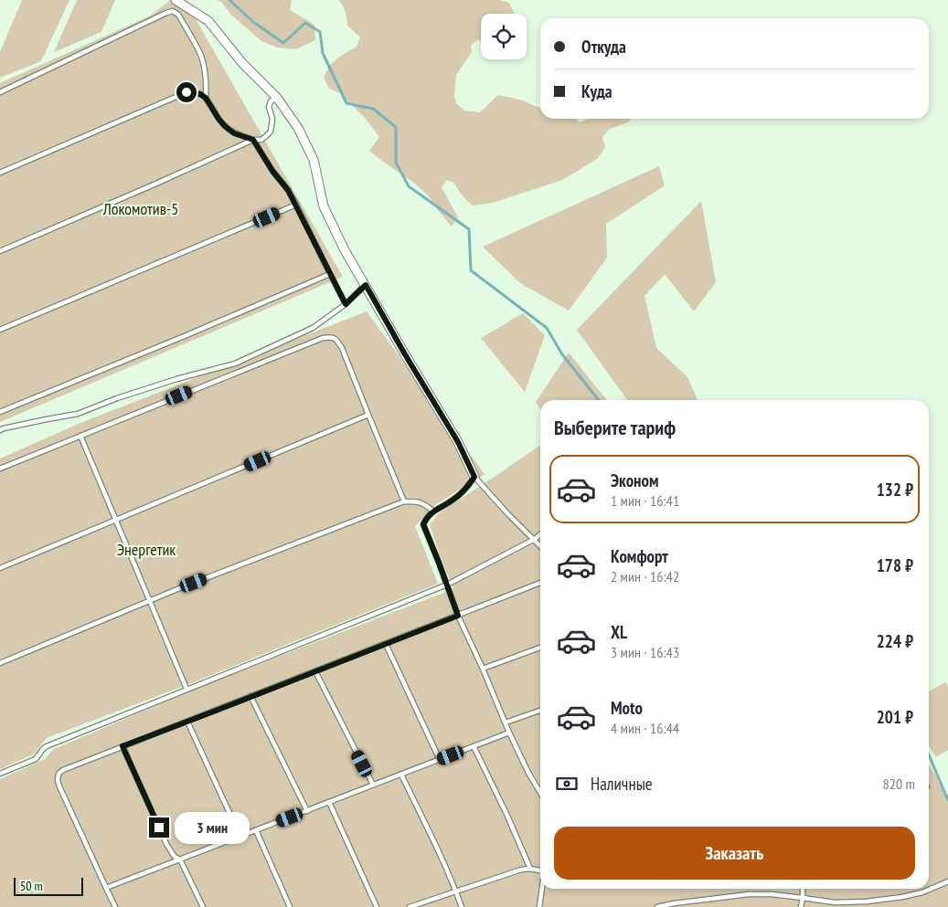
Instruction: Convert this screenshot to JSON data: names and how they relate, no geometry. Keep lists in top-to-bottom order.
{
  "parks": ["Локомотив-5", "Энергетик"],
  "scale_bar": "50 m",
  "page": {
    "banner": ["Откуда", "Куда"],
    "heading": "Выберите тариф",
    "list": [
      {
        "name": "Эконом",
        "note": "1 мин · 16:41",
        "value": "132 ₽"
      },
      {
        "name": "Комфорт",
        "note": "2 мин · 16:42",
        "value": "178 ₽"
      },
      {
        "name": "XL",
        "note": "3 мин · 16:43",
        "value": "224 ₽"
      },
      {
        "name": "Moto",
        "note": "4 мин · 16:44",
        "value": "201 ₽"
      }
    ],
    "pay": ["Наличные", "820 m"],
    "bubble": "3 мин",
    "buttons": "Заказать",
    "scale": "50 m"
  }
}
